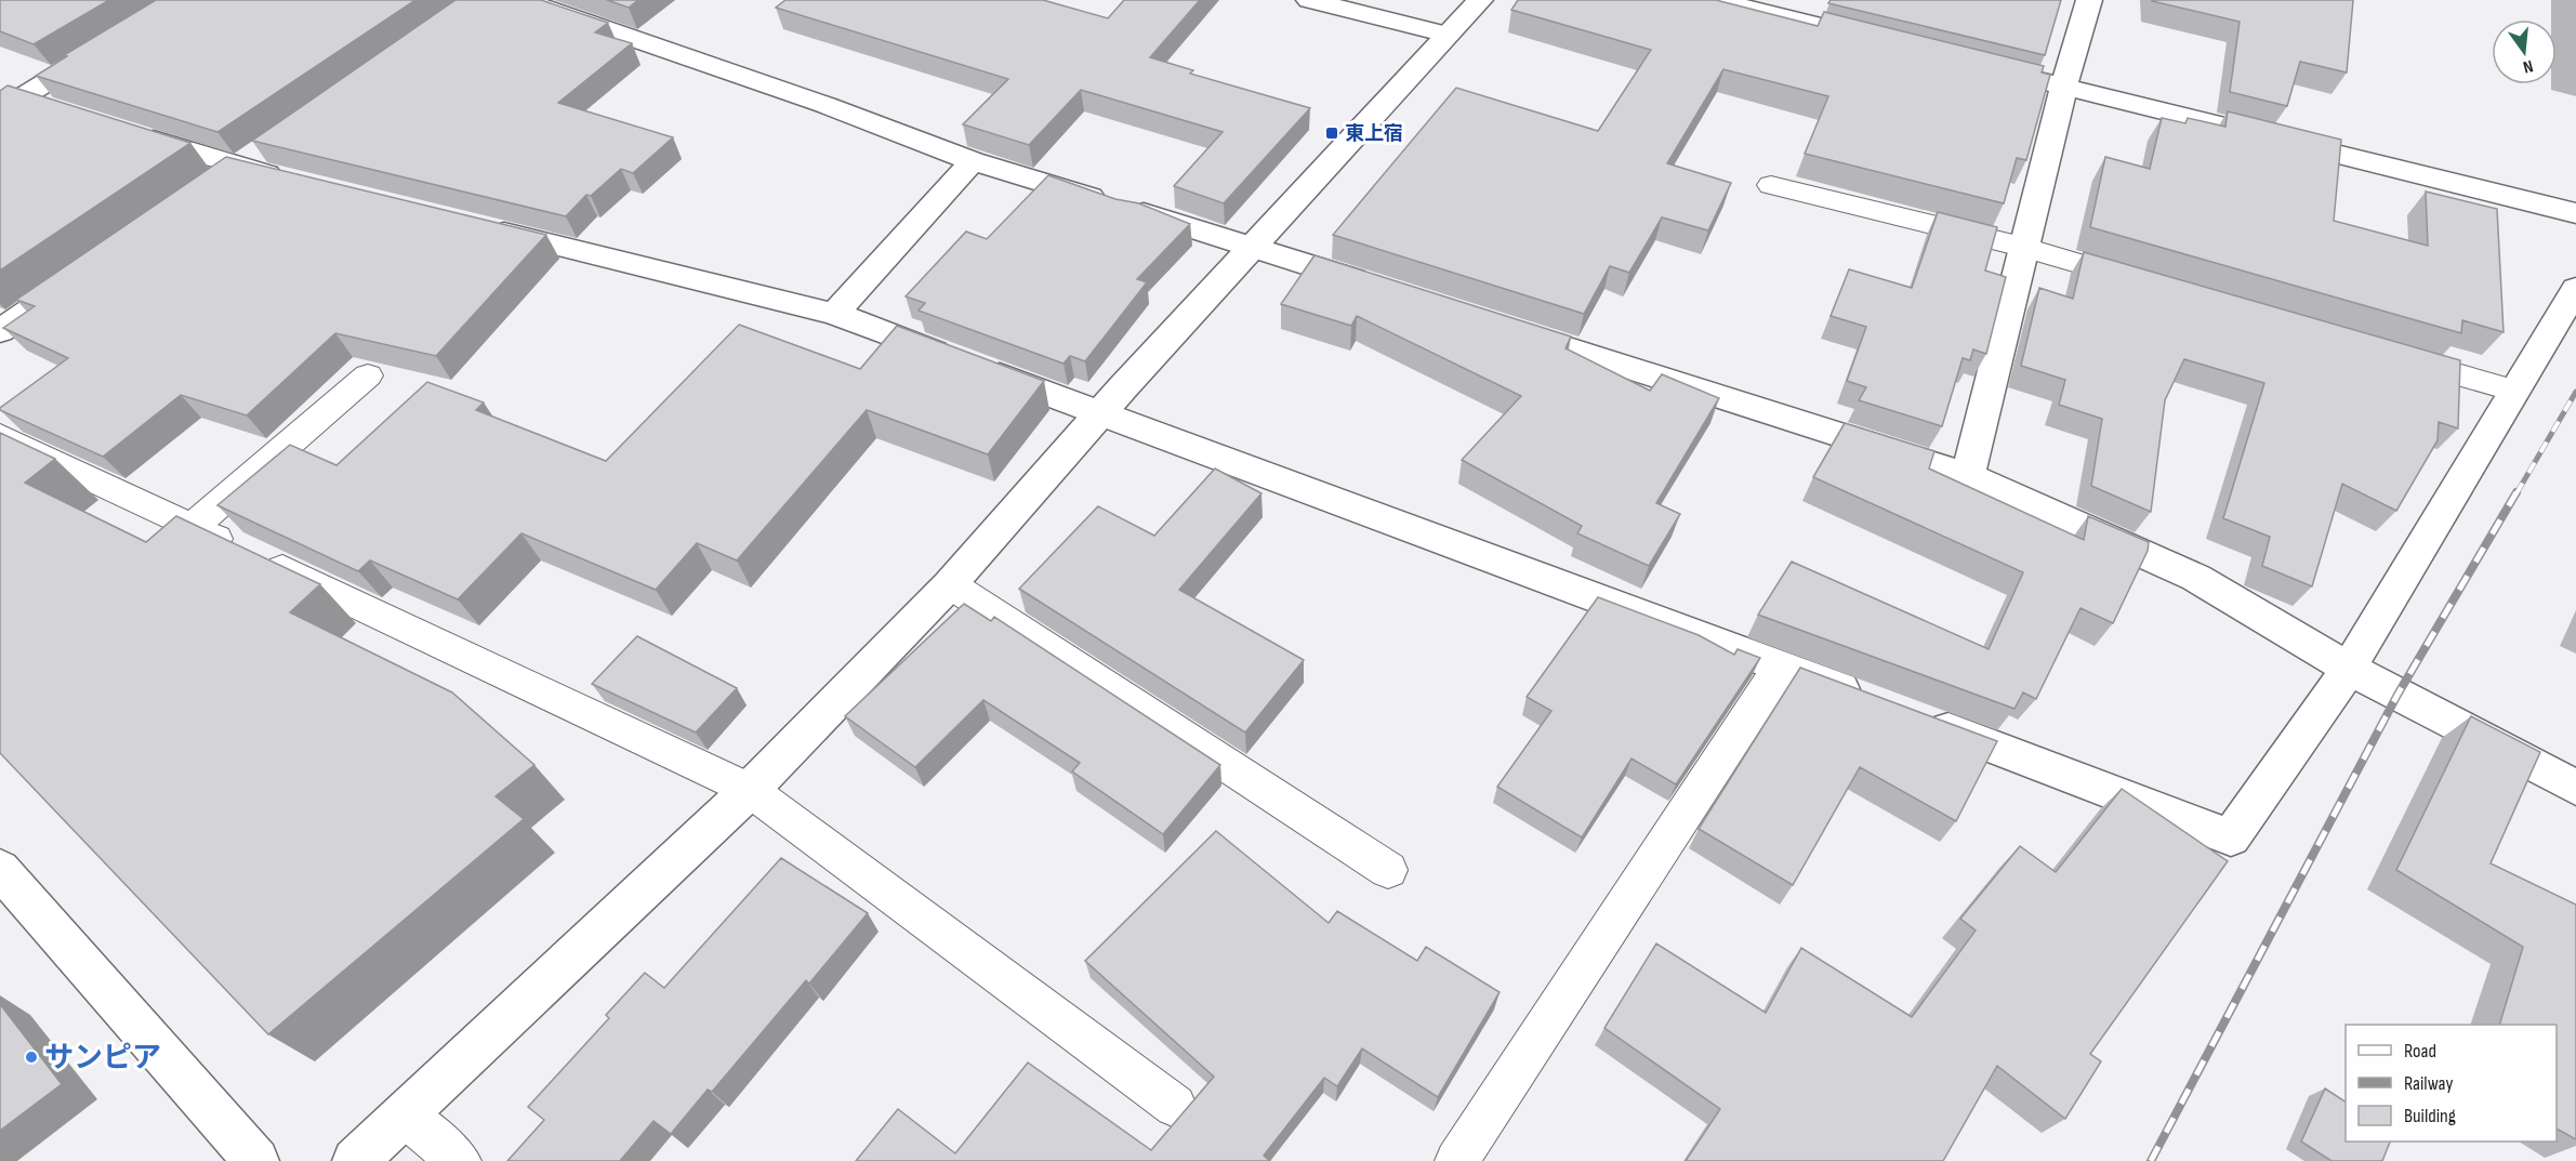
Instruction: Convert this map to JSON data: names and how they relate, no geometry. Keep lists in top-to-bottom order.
{
  "places": {
    "transit": ["東上宿"],
    "other": ["サンピア"]
  },
  "legend": ["Road", "Railway", "Building"],
  "north": "bottom"
}
